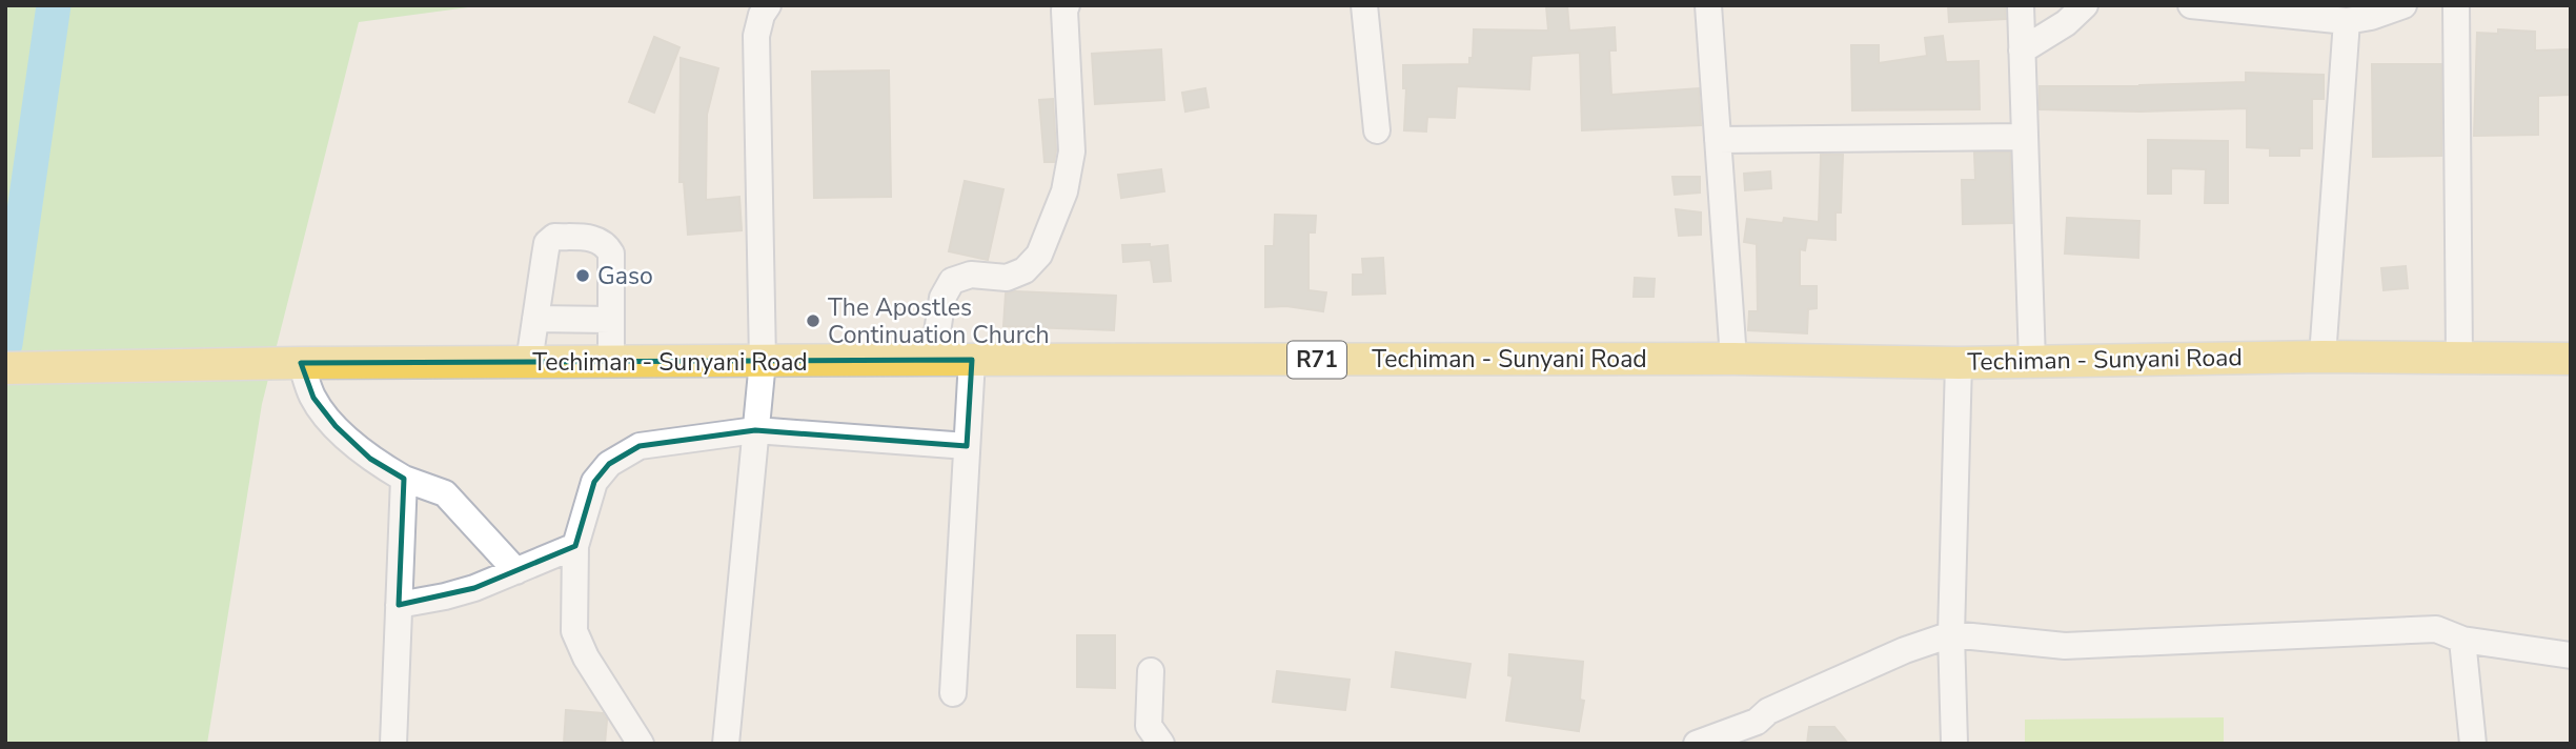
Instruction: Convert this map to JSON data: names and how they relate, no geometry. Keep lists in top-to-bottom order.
{
  "streets": {
    "main road": ["Techiman - Sunyani Road", "R71"]
  },
  "places": ["Gaso", "The Apostles Continuation Church"]
}
